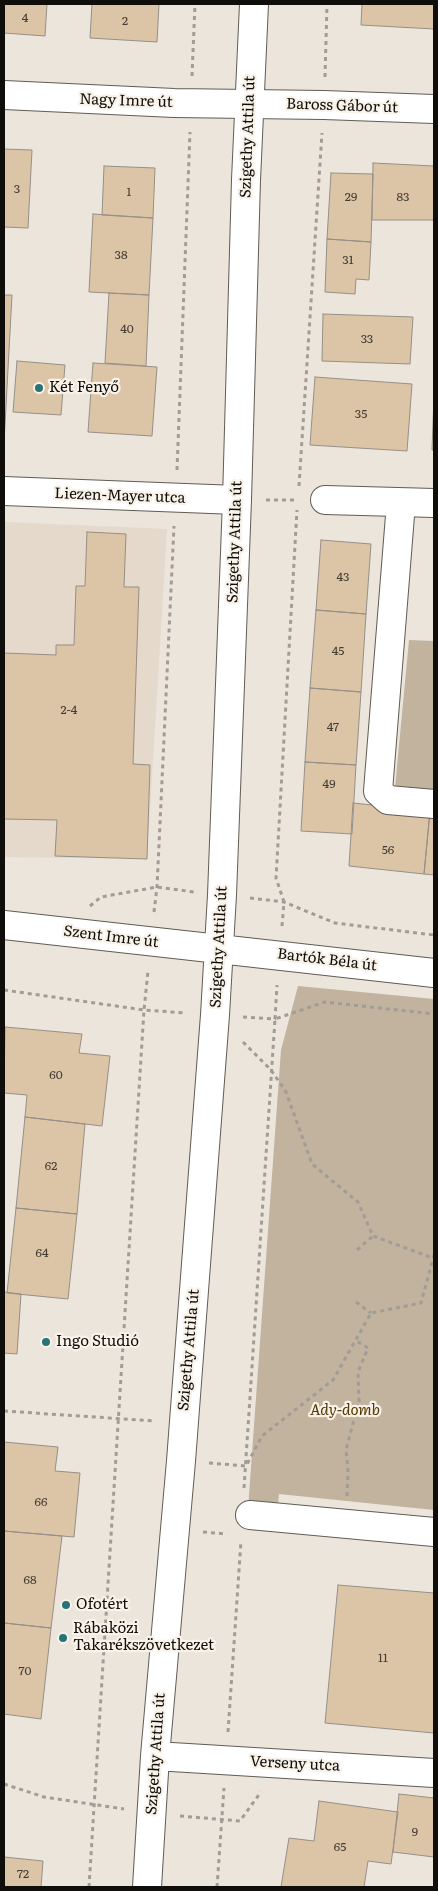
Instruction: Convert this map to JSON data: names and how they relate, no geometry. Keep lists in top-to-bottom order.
{
  "streets": {
    "street": [
      "Nagy Imre út",
      "Baross Gábor út",
      "Szigethy Attila út",
      "Liezen-Mayer utca",
      "Szent Imre út",
      "Bartók Béla út",
      "Verseny utca"
    ]
  },
  "crossings": [
    ["Nagy Imre út", "Baross Gábor út"],
    ["Nagy Imre út", "Szigethy Attila út"],
    ["Baross Gábor út", "Szigethy Attila út"],
    ["Szigethy Attila út", "Liezen-Mayer utca"],
    ["Szigethy Attila út", "Szent Imre út"],
    ["Szigethy Attila út", "Bartók Béla út"],
    ["Szigethy Attila út", "Verseny utca"],
    ["Szent Imre út", "Bartók Béla út"]
  ],
  "parks": ["Ady-domb"],
  "places": [
    "Két Fenyő",
    "Ingo Studió",
    "Ofotért",
    "Rábaközi Takarékszövetkezet"
  ],
  "house_numbers": [
    "4",
    "2",
    "3",
    "1",
    "29",
    "83",
    "38",
    "31",
    "40",
    "33",
    "35",
    "43",
    "45",
    "2-4",
    "47",
    "49",
    "56",
    "60",
    "62",
    "64",
    "66",
    "68",
    "11",
    "70",
    "9",
    "65",
    "72"
  ]
}
